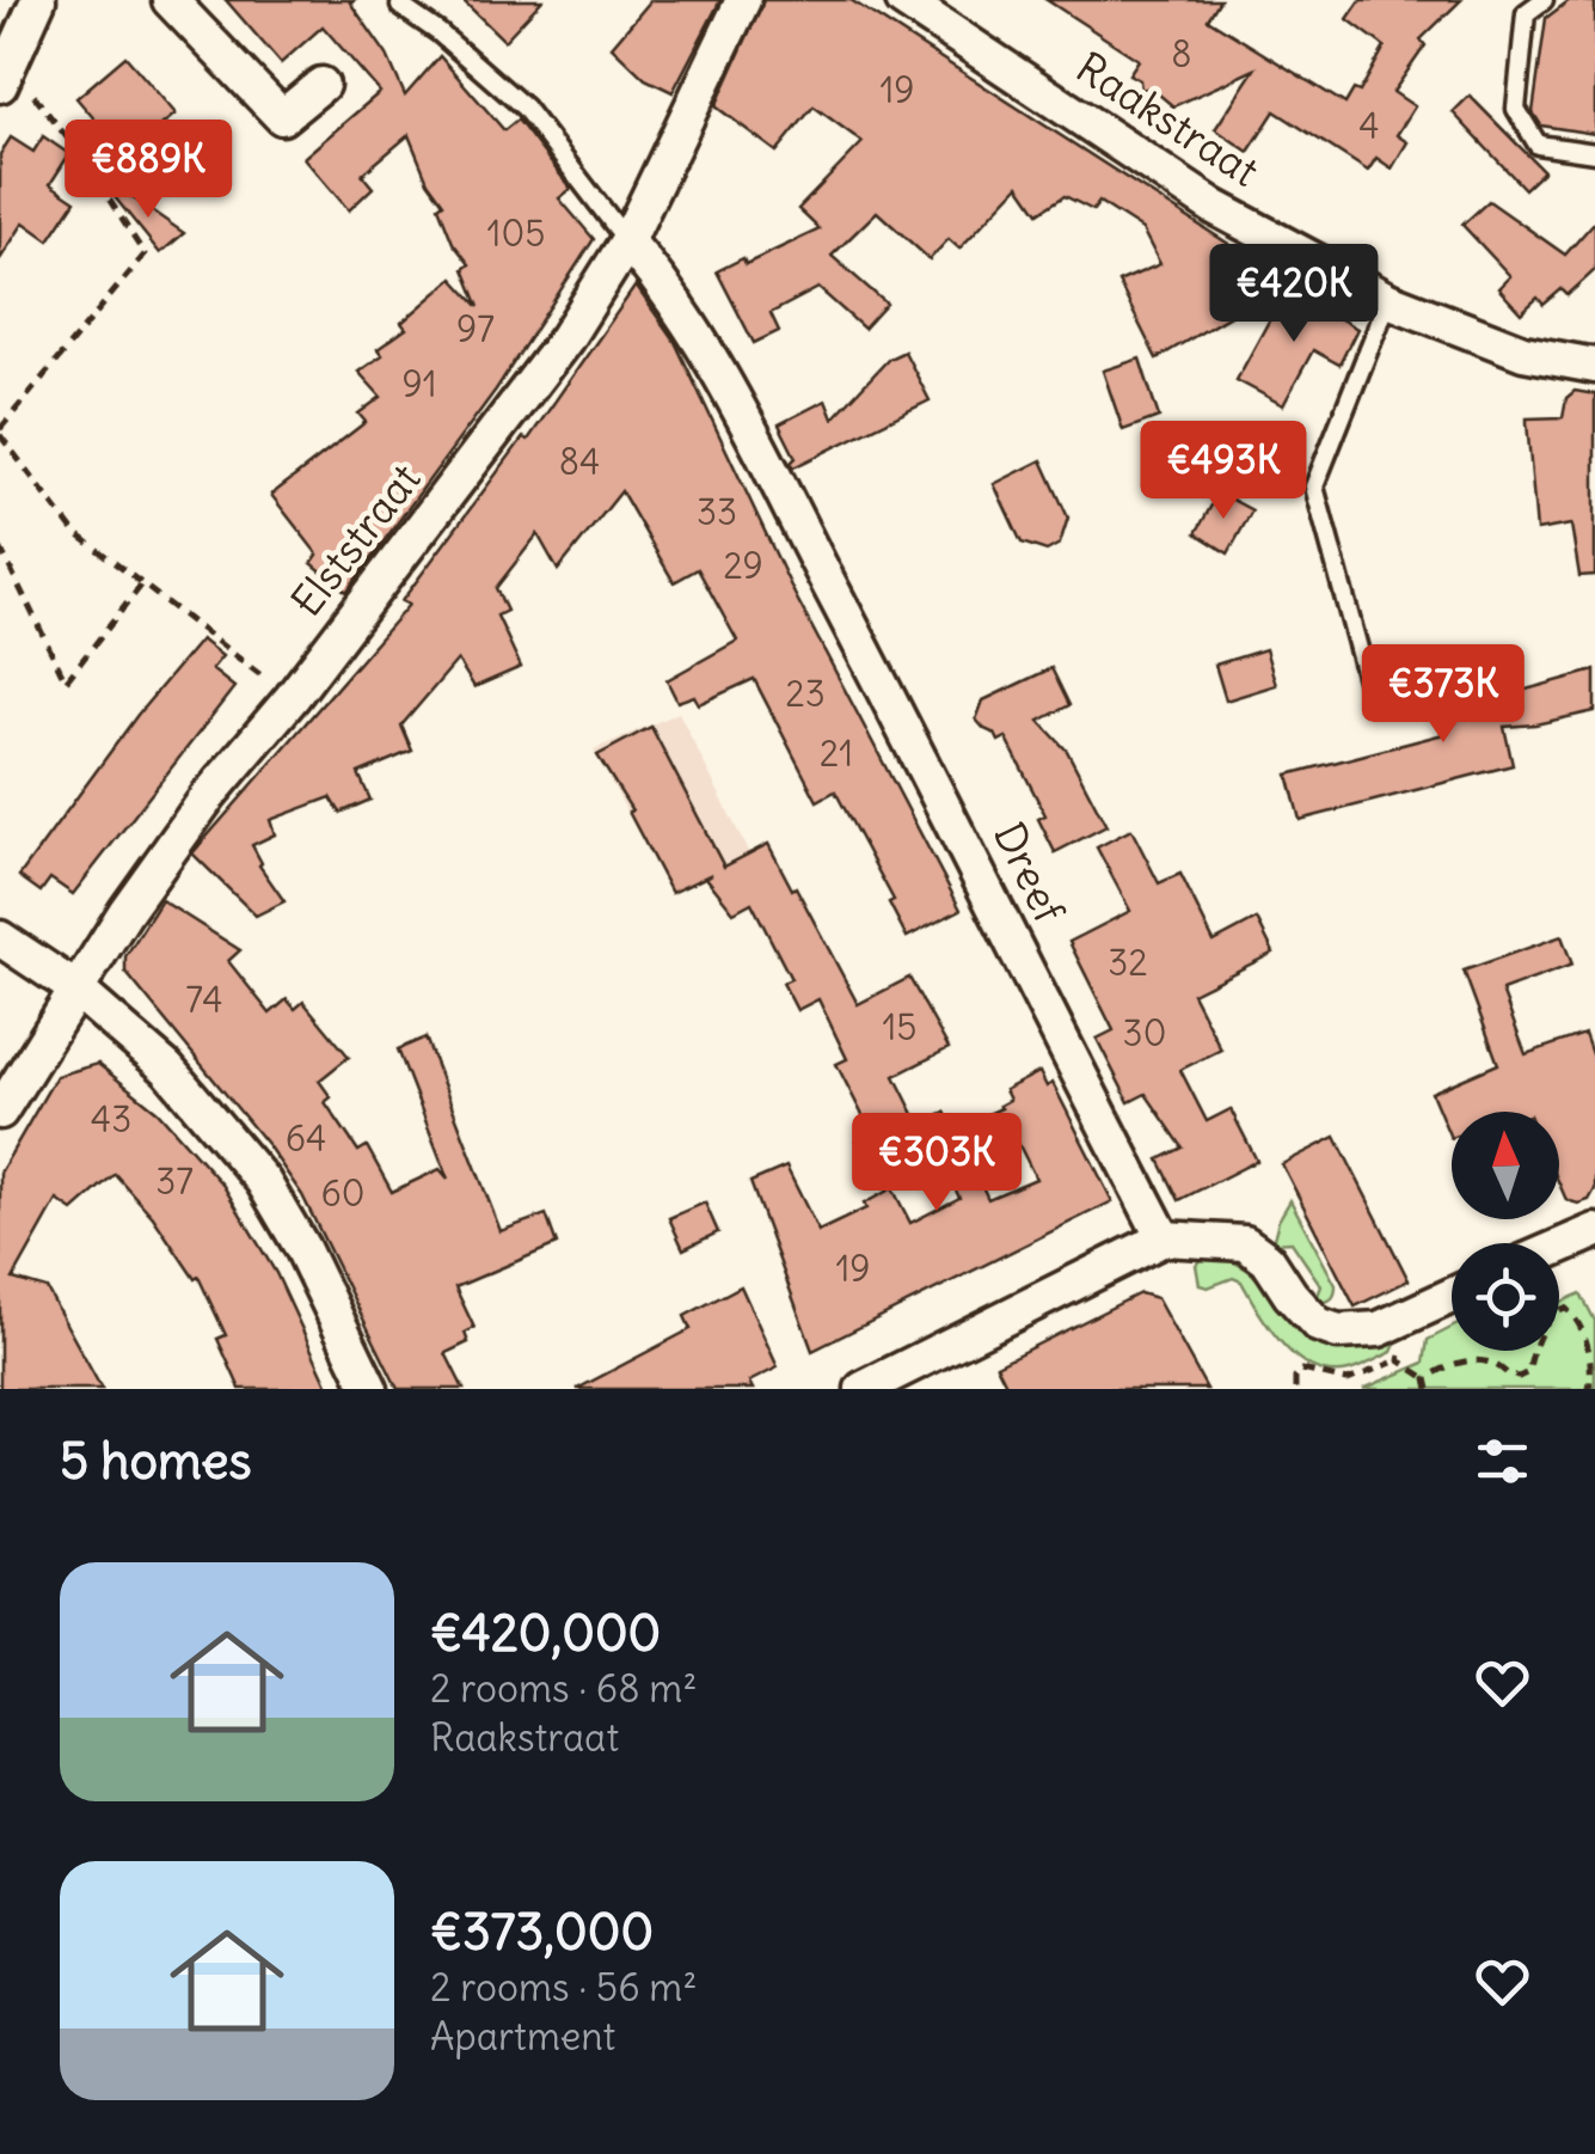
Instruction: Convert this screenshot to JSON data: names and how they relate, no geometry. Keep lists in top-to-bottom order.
{
  "streets": {
    "street": ["Raakstraat", "Elststraat", "Dreef"]
  },
  "crossings": [
    ["Elststraat", "Dreef"]
  ],
  "house_numbers": [
    "8",
    "19",
    "4",
    "105",
    "97",
    "91",
    "84",
    "33",
    "29",
    "23",
    "21",
    "32",
    "74",
    "15",
    "30",
    "43",
    "64",
    "37",
    "60",
    "19"
  ],
  "north": "top",
  "page": {
    "price": [
      "€889K",
      "€420K",
      "€493K",
      "€373K",
      "€303K"
    ],
    "heading": "5 homes",
    "list": [
      {
        "name": "€420,000",
        "note": "2 rooms · 68 m² · Raakstraat"
      },
      {
        "name": "€373,000",
        "note": "2 rooms · 56 m² · Apartment"
      }
    ]
  }
}
